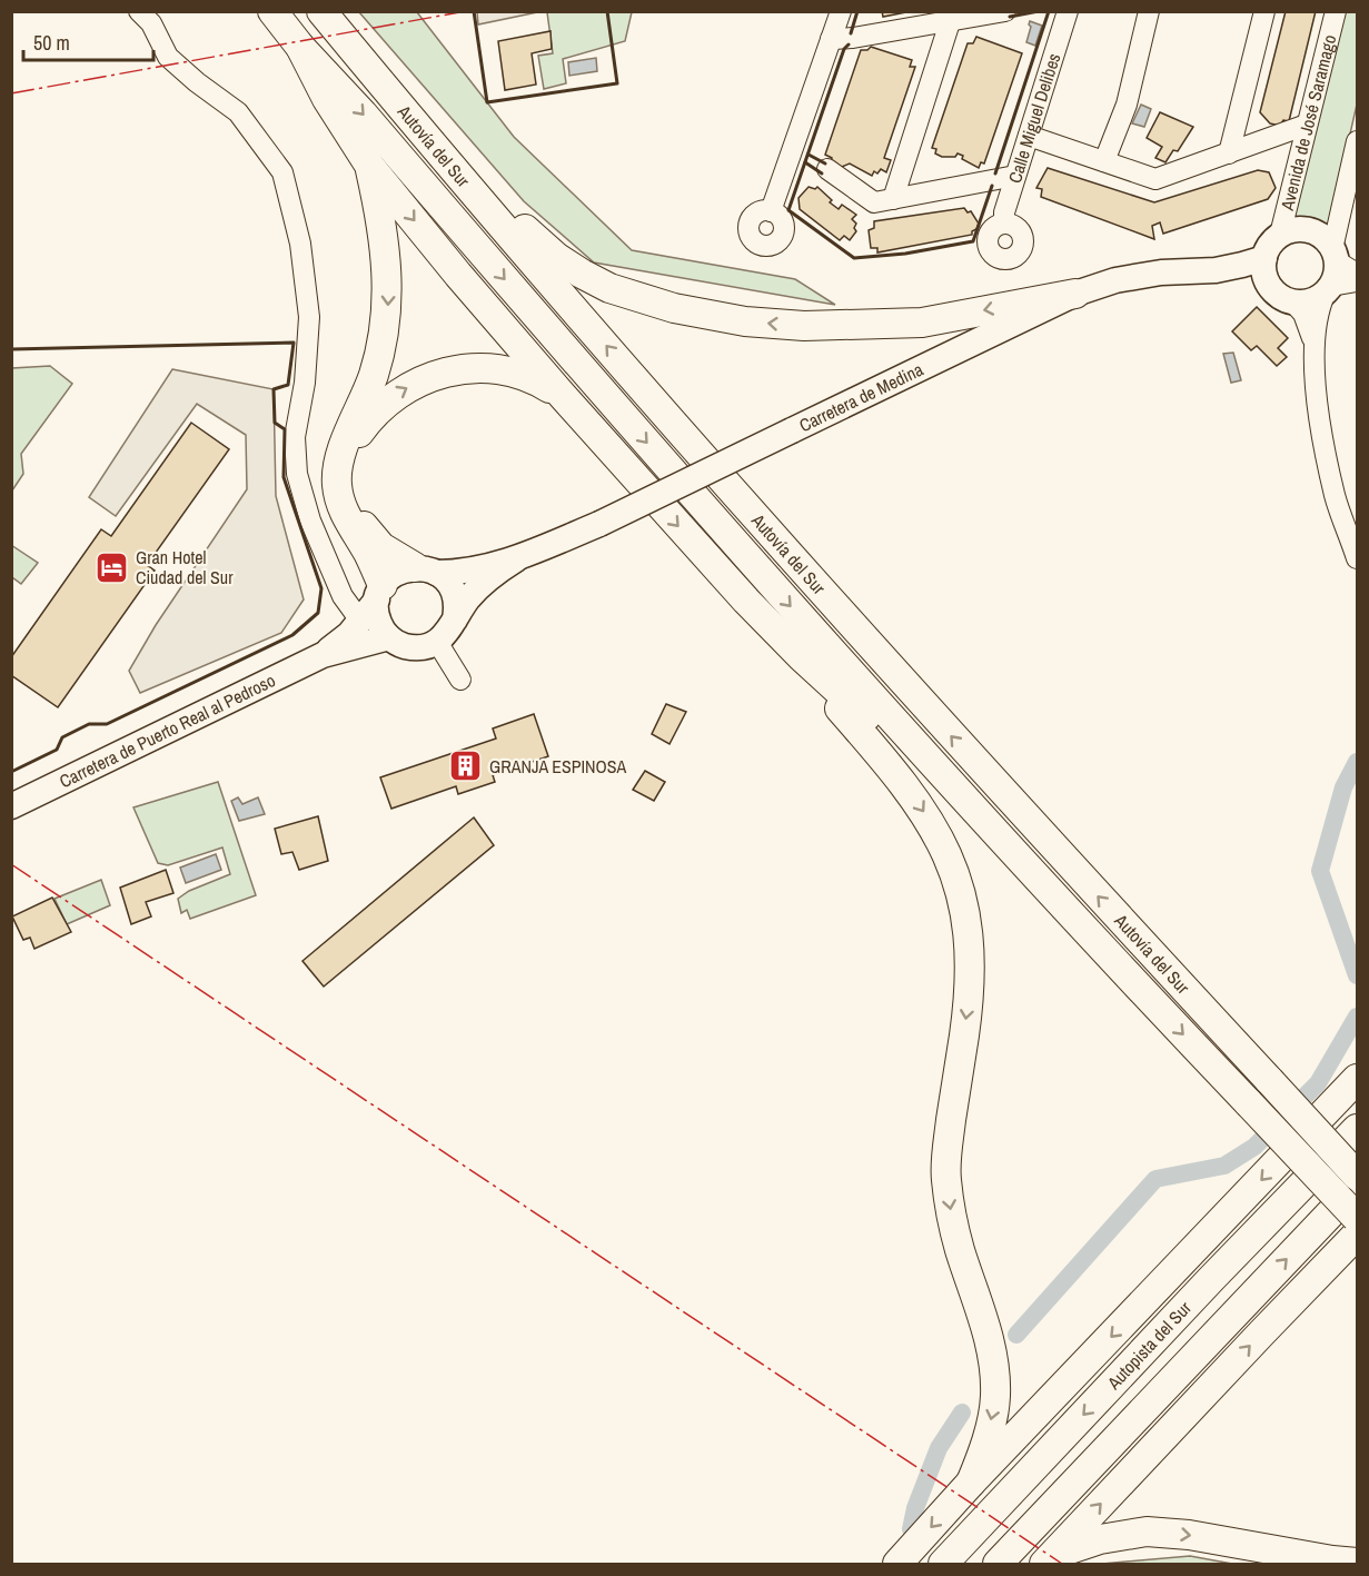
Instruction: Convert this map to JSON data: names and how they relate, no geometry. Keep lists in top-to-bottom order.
{
  "streets": {
    "highway": ["Autovía del Sur", "Autopista del Sur"],
    "main road": ["Carretera de Medina", "Carretera de Puerto Real al Pedroso"],
    "street": ["Calle Miguel Delibes", "Avenida de José Saramago"]
  },
  "crossings": [
    ["Avenida de José Saramago", "Carretera de Medina"]
  ],
  "places": {
    "hotel": ["Gran Hotel Ciudad del Sur"],
    "building": ["GRANJA ESPINOSA"]
  },
  "scale_bar": "50 m"
}
